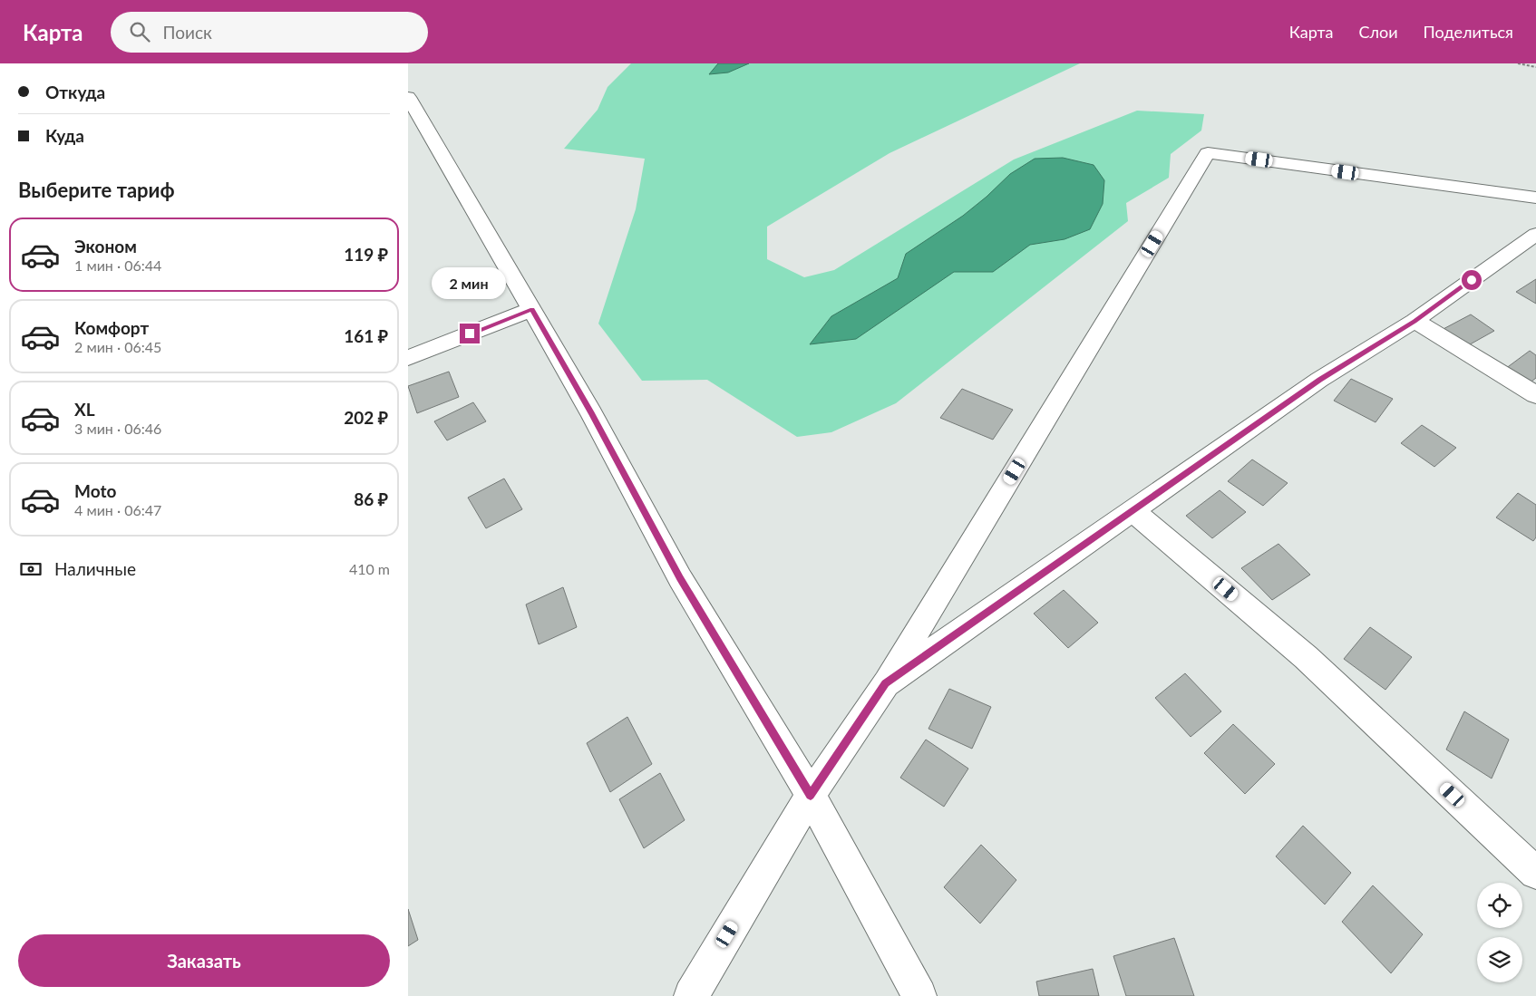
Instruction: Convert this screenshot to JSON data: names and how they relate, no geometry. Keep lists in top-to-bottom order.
{
  "page": {
    "header": "Карта",
    "search": "Поиск",
    "nav": ["Карта", "Слои", "Поделиться"],
    "banner": ["Откуда", "Куда"],
    "heading": "Выберите тариф",
    "list": [
      {
        "name": "Эконом",
        "note": "1 мин · 06:44",
        "value": "119 ₽"
      },
      {
        "name": "Комфорт",
        "note": "2 мин · 06:45",
        "value": "161 ₽"
      },
      {
        "name": "XL",
        "note": "3 мин · 06:46",
        "value": "202 ₽"
      },
      {
        "name": "Moto",
        "note": "4 мин · 06:47",
        "value": "86 ₽"
      }
    ],
    "bubble": "2 мин",
    "pay": ["Наличные", "410 m"],
    "buttons": "Заказать"
  }
}
